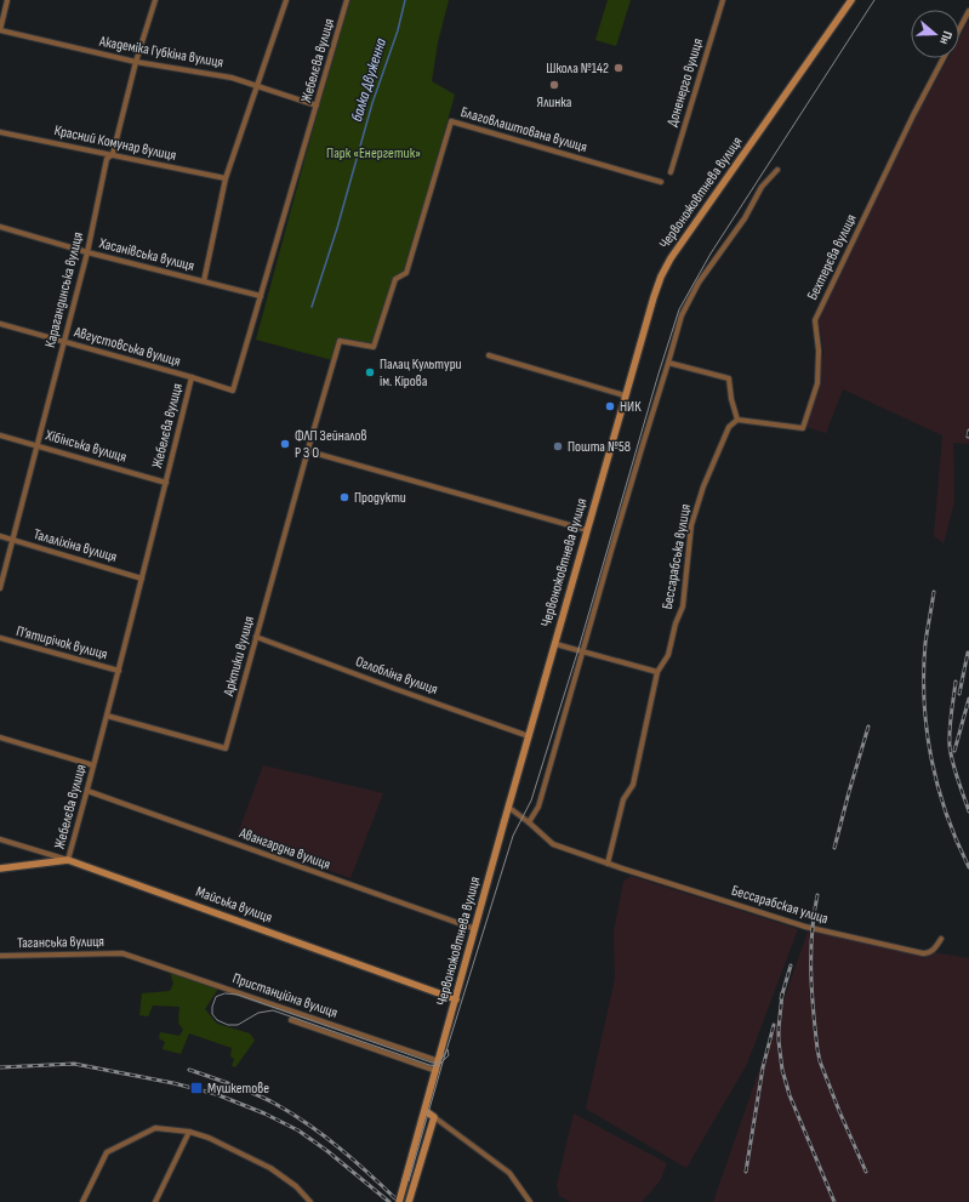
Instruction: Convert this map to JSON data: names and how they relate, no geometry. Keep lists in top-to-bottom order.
{
  "streets": {
    "main road": ["Червоножовтнева вулиця", "Майська вулиця"],
    "street": [
      "Академіка Губкіна вулиця",
      "Жебелєва вулиця",
      "Доненерго вулиця",
      "Благовлаштована вулиця",
      "Красний Комунар вулиця",
      "Хасанівська вулиця",
      "Бехтерєва вулиця",
      "Карагандинська вулиця",
      "Августовська вулиця",
      "Хібінська вулиця",
      "Талаліхіна вулиця",
      "Бессарабська вулиця",
      "П’ятирічок вулиця",
      "Арктики вулиця",
      "Оглобліна вулиця",
      "Авангардна вулиця",
      "Бессарабская улица",
      "Таганська вулиця",
      "Пристанційна вулиця"
    ]
  },
  "crossings": [
    ["Академіка Губкіна вулиця", "Жебелєва вулиця"],
    ["Академіка Губкіна вулиця", "Карагандинська вулиця"],
    ["Жебелєва вулиця", "Хасанівська вулиця"],
    ["Жебелєва вулиця", "Августовська вулиця"],
    ["Жебелєва вулиця", "Хібінська вулиця"],
    ["Жебелєва вулиця", "Талаліхіна вулиця"],
    ["Жебелєва вулиця", "П’ятирічок вулиця"],
    ["Жебелєва вулиця", "Арктики вулиця"],
    ["Жебелєва вулиця", "Авангардна вулиця"],
    ["Жебелєва вулиця", "Майська вулиця"],
    ["Благовлаштована вулиця", "Арктики вулиця"],
    ["Красний Комунар вулиця", "Карагандинська вулиця"],
    ["Червоножовтнева вулиця", "Оглобліна вулиця"],
    ["Червоножовтнева вулиця", "Авангардна вулиця"],
    ["Червоножовтнева вулиця", "Майська вулиця"],
    ["Червоножовтнева вулиця", "Бессарабская улица"],
    ["Червоножовтнева вулиця", "Пристанційна вулиця"],
    ["Хасанівська вулиця", "Карагандинська вулиця"],
    ["Бехтерєва вулиця", "Бессарабська вулиця"],
    ["Карагандинська вулиця", "Августовська вулиця"],
    ["Карагандинська вулиця", "Хібінська вулиця"],
    ["Карагандинська вулиця", "Талаліхіна вулиця"],
    ["Арктики вулиця", "Оглобліна вулиця"],
    ["Таганська вулиця", "Пристанційна вулиця"]
  ],
  "water": ["балка Двуженна"],
  "parks": ["Парк «Енергетик»"],
  "places": {
    "other": [
      "Школа №142",
      "Ялинка",
      "Палац Культури ім. Кірова",
      "НИК",
      "ФЛП Зейналов Р З О",
      "Пошта №58",
      "Продукти"
    ],
    "transit": ["Мушкетове"]
  },
  "north": "right"
}
